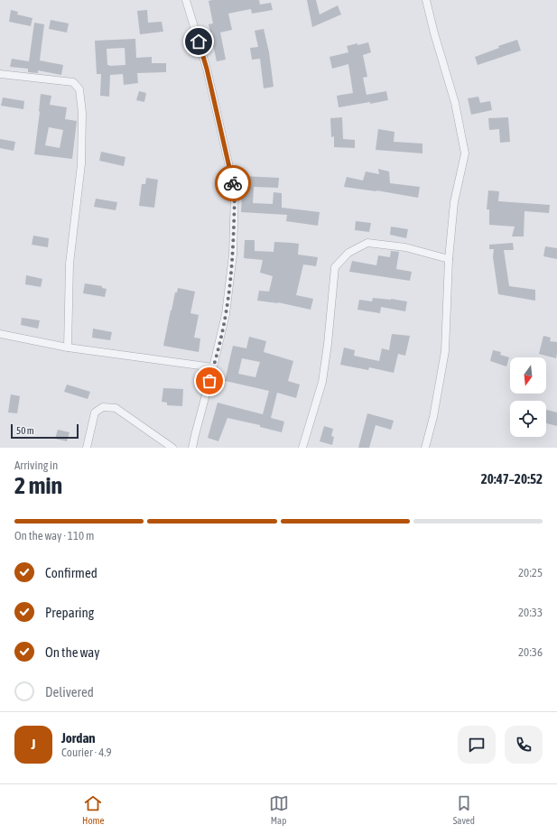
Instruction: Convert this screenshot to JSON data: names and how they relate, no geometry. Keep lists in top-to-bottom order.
{
  "scale_bar": "50 m",
  "north": "bottom",
  "page": {
    "scale": "50 m",
    "heading": ["2 min", "Arriving in", "20:47–20:52"],
    "panel": ["Jordan", "Courier · 4.9"],
    "bar": "On the way · 110 m",
    "list": [
      ["Confirmed", "20:25"],
      ["Preparing", "20:33"],
      ["On the way", "20:36"],
      "Delivered"
    ],
    "round": "J",
    "tabs": ["Home", "Map", "Saved"]
  }
}
